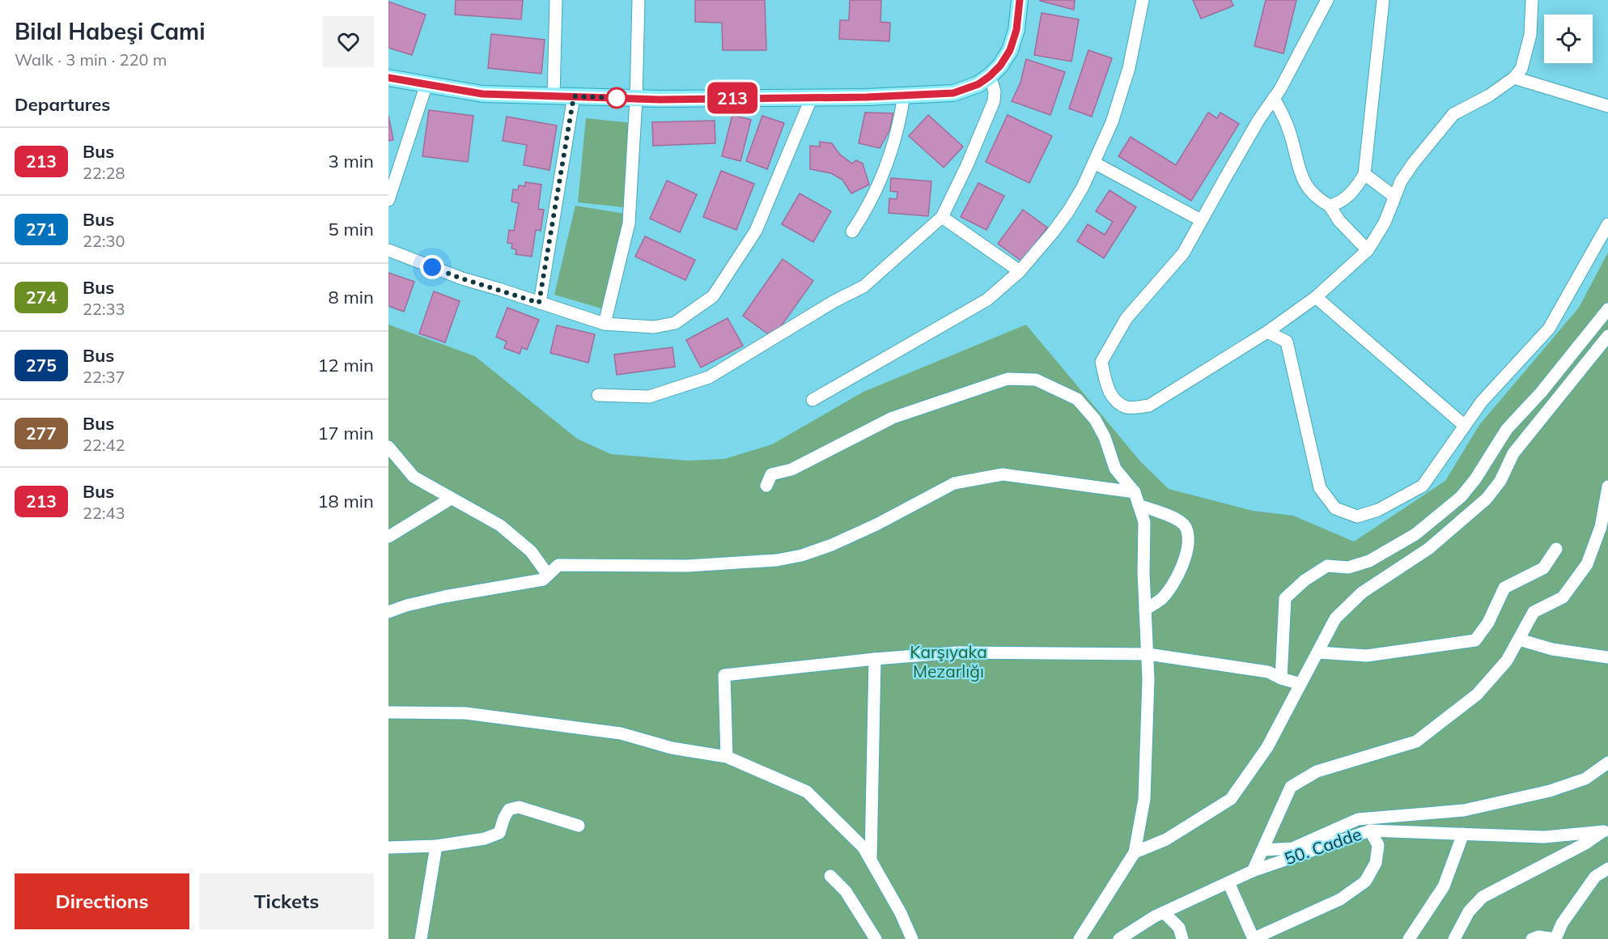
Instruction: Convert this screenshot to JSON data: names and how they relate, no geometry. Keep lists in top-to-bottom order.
{
  "streets": {
    "street": ["50. Cadde"]
  },
  "parks": ["Karşıyaka Mezarlığı"],
  "lines": ["bus line 213"],
  "page": {
    "heading": [
      ["Bilal Habeşi Cami", "Walk · 3 min · 220 m"],
      "Departures"
    ],
    "on_map": "213",
    "list": [
      {
        "mark": "213",
        "name": "Bus",
        "note": "22:28",
        "value": "3 min"
      },
      {
        "mark": "271",
        "name": "Bus",
        "note": "22:30",
        "value": "5 min"
      },
      {
        "mark": "274",
        "name": "Bus",
        "note": "22:33",
        "value": "8 min"
      },
      {
        "mark": "275",
        "name": "Bus",
        "note": "22:37",
        "value": "12 min"
      },
      {
        "mark": "277",
        "name": "Bus",
        "note": "22:42",
        "value": "17 min"
      },
      {
        "mark": "213",
        "name": "Bus",
        "note": "22:43",
        "value": "18 min"
      }
    ],
    "buttons": ["Directions", "Tickets"]
  }
}
